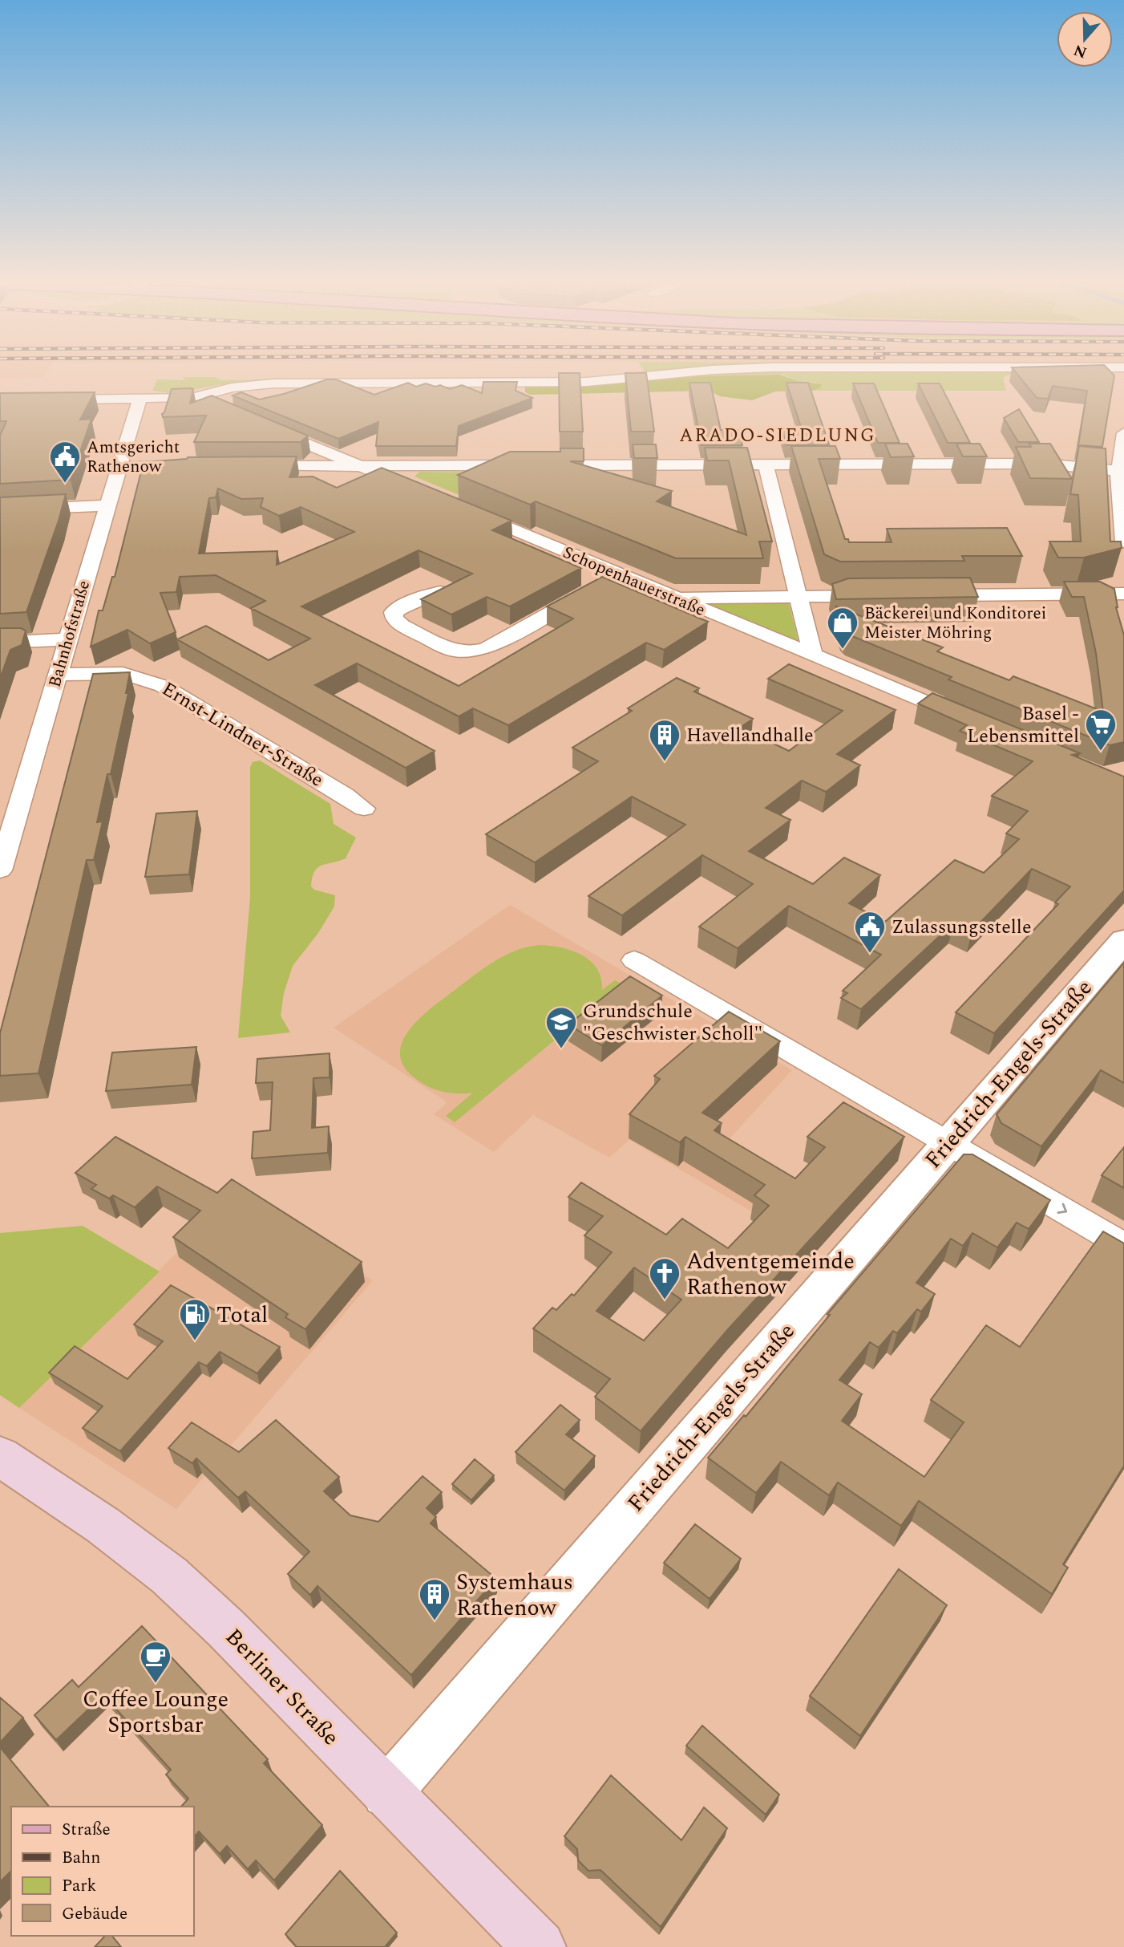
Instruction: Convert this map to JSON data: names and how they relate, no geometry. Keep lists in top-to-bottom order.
{
  "streets": {
    "main road": ["Berliner Straße"],
    "street": [
      "Schopenhauerstraße",
      "Bahnhofstraße",
      "Ernst-Lindner-Straße",
      "Friedrich-Engels-Straße"
    ]
  },
  "crossings": [
    ["Bahnhofstraße", "Ernst-Lindner-Straße"],
    ["Friedrich-Engels-Straße", "Berliner Straße"]
  ],
  "districts": ["ARADO-SIEDLUNG"],
  "places": {
    "public building": ["Amtsgericht Rathenow", "Zulassungsstelle"],
    "shop": ["Bäckerei und Konditorei Meister Möhring"],
    "supermarket": ["Basel - Lebensmittel"],
    "building": ["Havellandhalle", "Systemhaus Rathenow"],
    "school or university": ["Grundschule \"Geschwister Scholl\""],
    "church": ["Adventgemeinde Rathenow"],
    "fuel station": ["Total"],
    "cafe": ["Coffee Lounge Sportsbar"]
  },
  "legend": [
    "Straße",
    "Bahn",
    "Park",
    "Gebäude"
  ],
  "north": "bottom"
}
